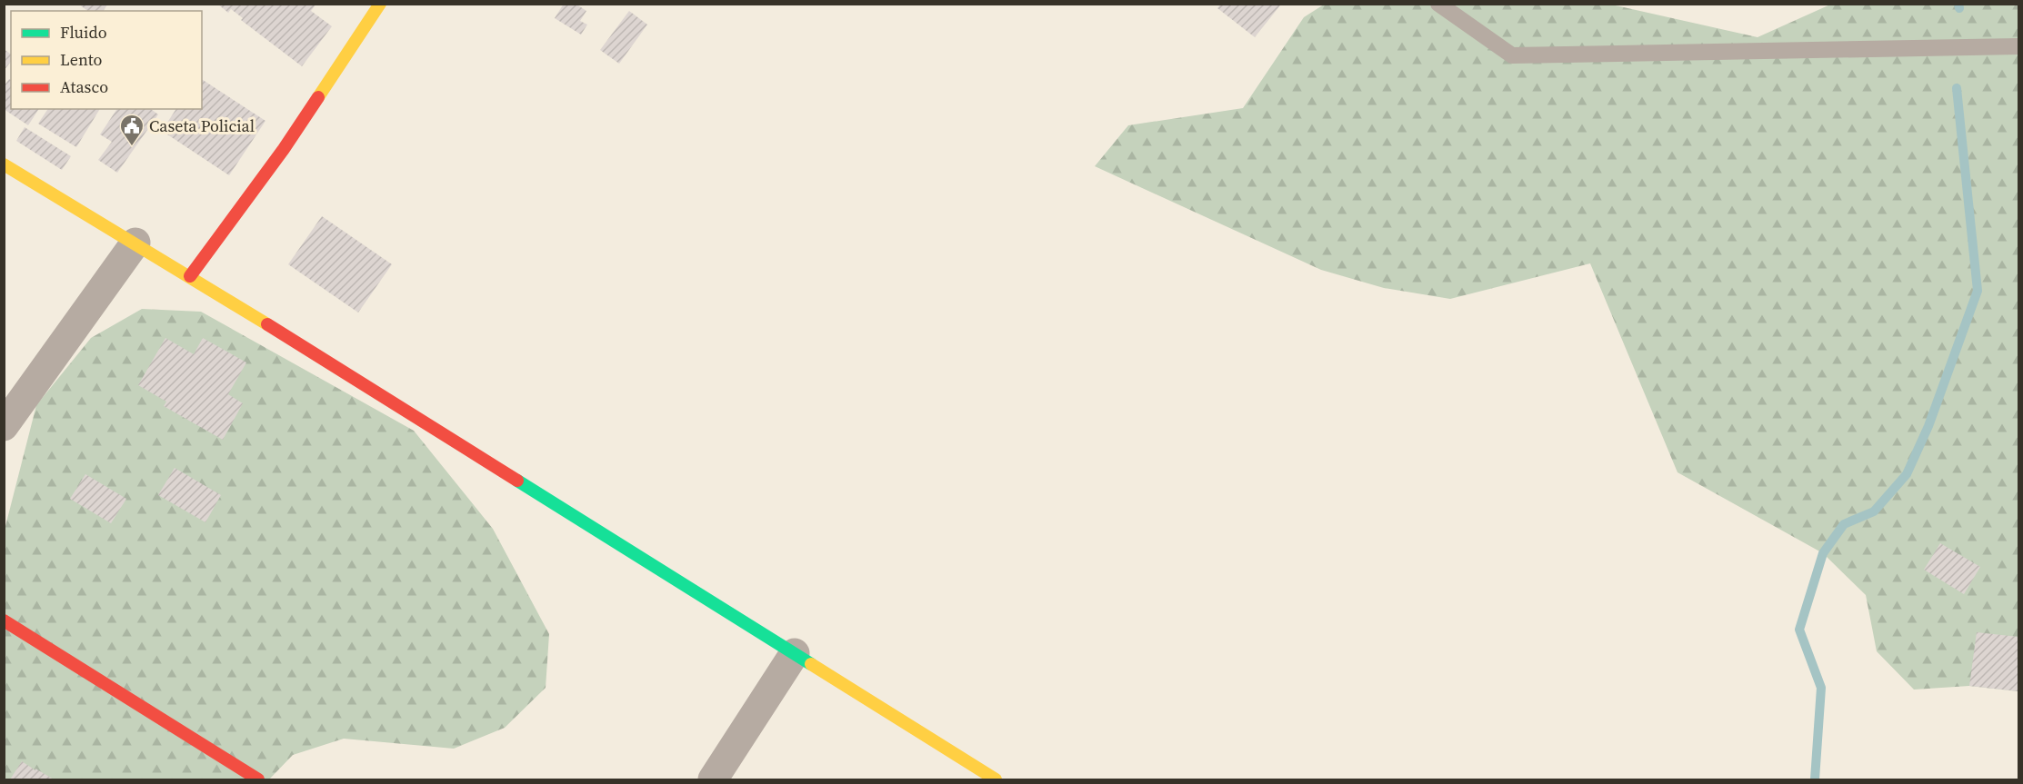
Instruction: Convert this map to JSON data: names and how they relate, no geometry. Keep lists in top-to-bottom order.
{
  "places": {
    "public building": ["Caseta Policial"]
  },
  "legend": ["Fluido", "Lento", "Atasco"]
}
